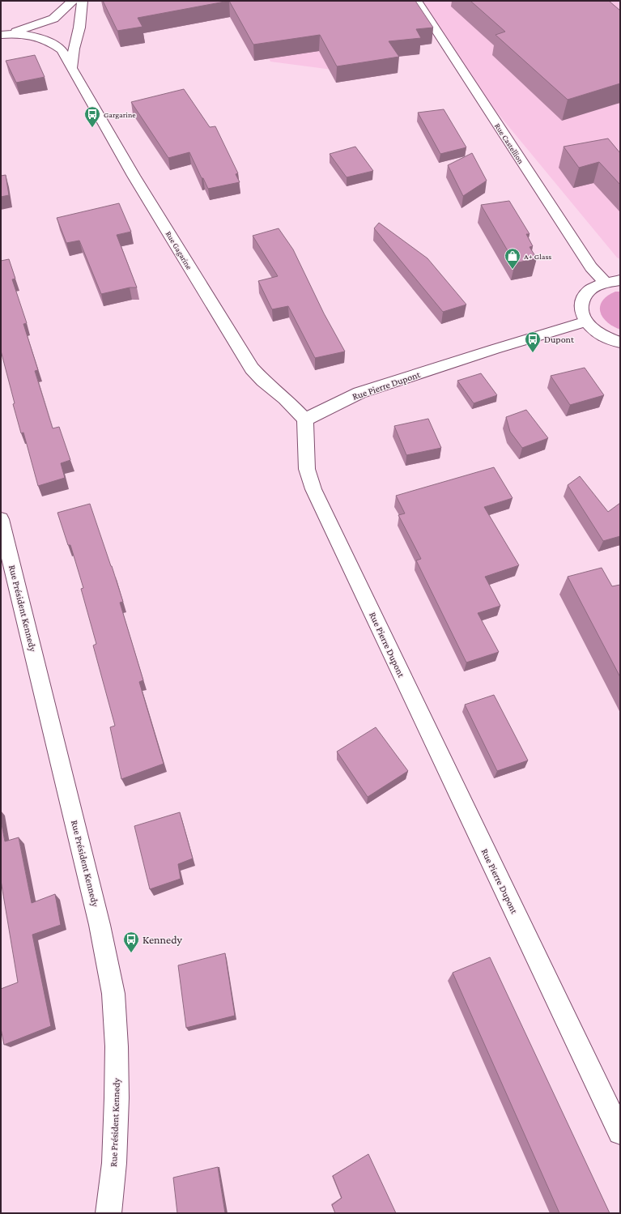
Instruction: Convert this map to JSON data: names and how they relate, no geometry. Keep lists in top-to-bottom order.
{
  "streets": {
    "street": [
      "Rue Castellion",
      "Rue Gagarine",
      "Rue Pierre Dupont",
      "Rue Président Kennedy"
    ]
  },
  "crossings": [
    ["Rue Gagarine", "Rue Pierre Dupont"]
  ],
  "places": {
    "bus stop": ["Gargarine", "Dupont", "Kennedy"],
    "shop": ["A+ Glass"]
  }
}
